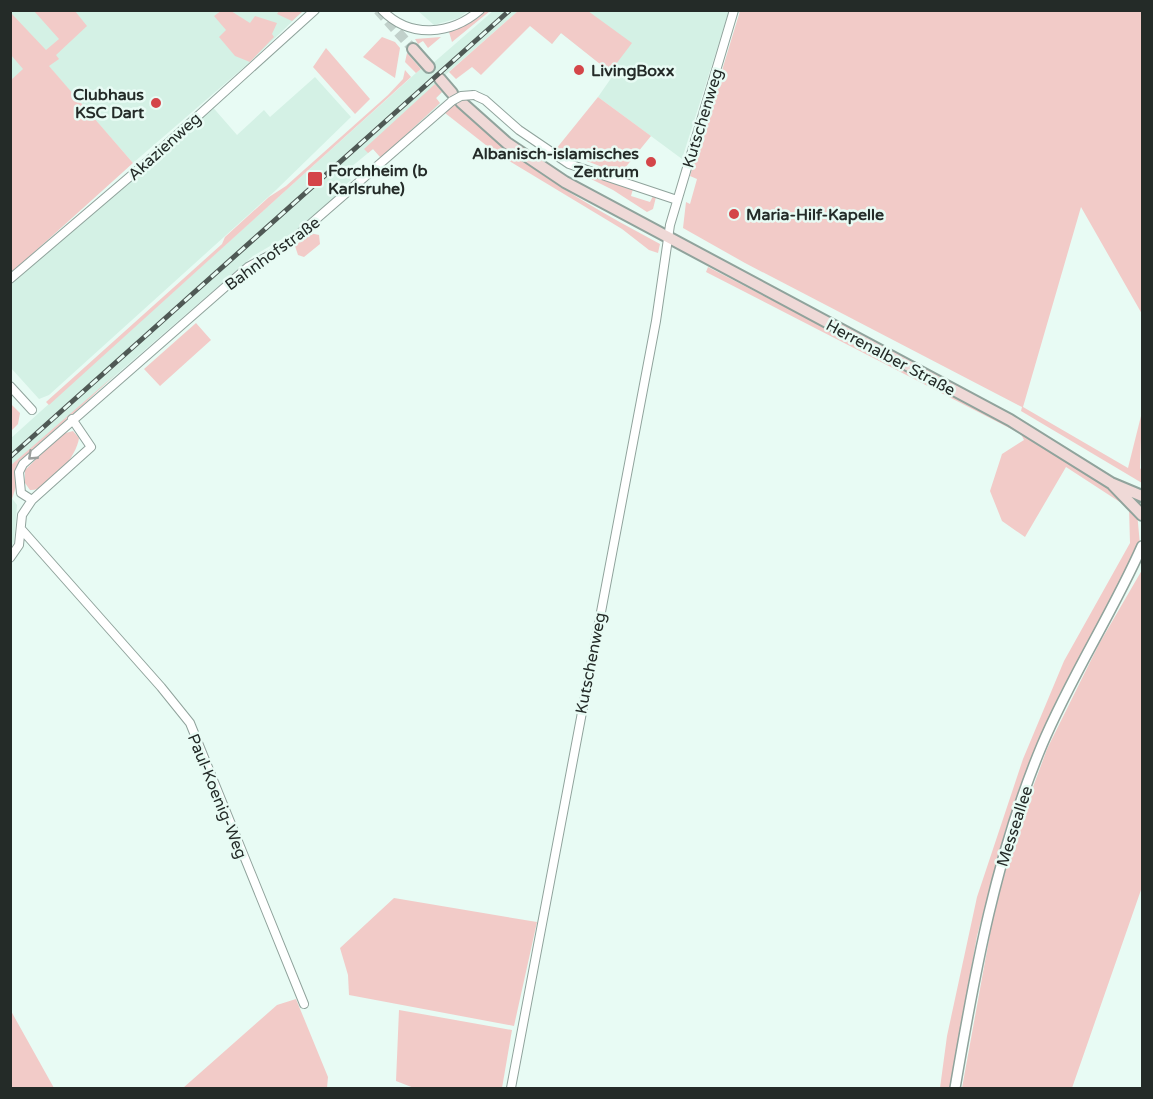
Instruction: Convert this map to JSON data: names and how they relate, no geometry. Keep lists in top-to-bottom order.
{
  "streets": {
    "main road": ["Herrenalber Straße"],
    "street": [
      "Kutschenweg",
      "Akazienweg",
      "Bahnhofstraße",
      "Paul-Koenig-Weg",
      "Messeallee"
    ]
  },
  "crossings": [
    ["Kutschenweg", "Bahnhofstraße"],
    ["Kutschenweg", "Herrenalber Straße"],
    ["Bahnhofstraße", "Herrenalber Straße"]
  ],
  "places": {
    "other": [
      "LivingBoxx",
      "Clubhaus KSC Dart",
      "Albanisch-islamisches Zentrum",
      "Maria-Hilf-Kapelle"
    ],
    "transit": ["Forchheim (b Karlsruhe)"]
  }
}
